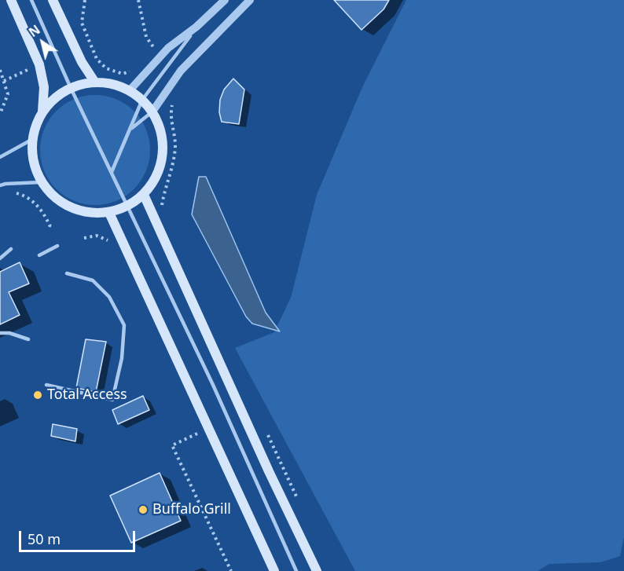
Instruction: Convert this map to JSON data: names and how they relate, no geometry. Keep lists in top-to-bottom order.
{
  "places": ["Total Access", "Buffalo Grill"],
  "scale_bar": "50 m",
  "north": "top left"
}
